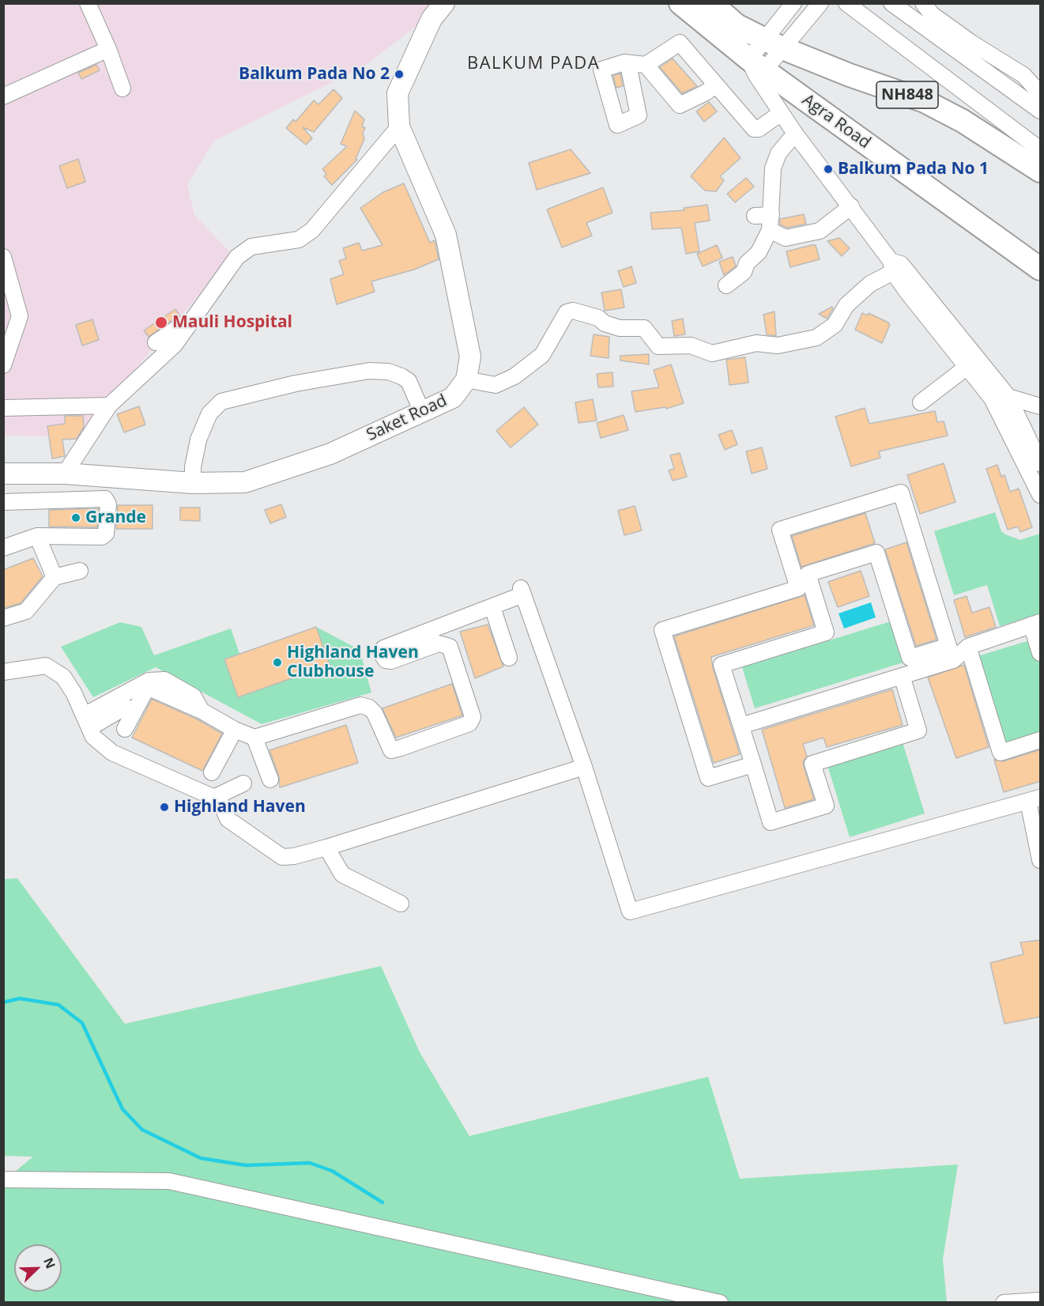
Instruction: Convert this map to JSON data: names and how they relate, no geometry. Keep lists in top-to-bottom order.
{
  "streets": {
    "highway": ["NH848", "Agra Road"],
    "main road": ["Saket Road"]
  },
  "districts": ["BALKUM PADA"],
  "places": [
    "Balkum Pada No 2",
    "Balkum Pada No 1",
    "Mauli Hospital",
    "Grande",
    "Highland Haven Clubhouse",
    "Highland Haven"
  ],
  "north": "top right"
}
